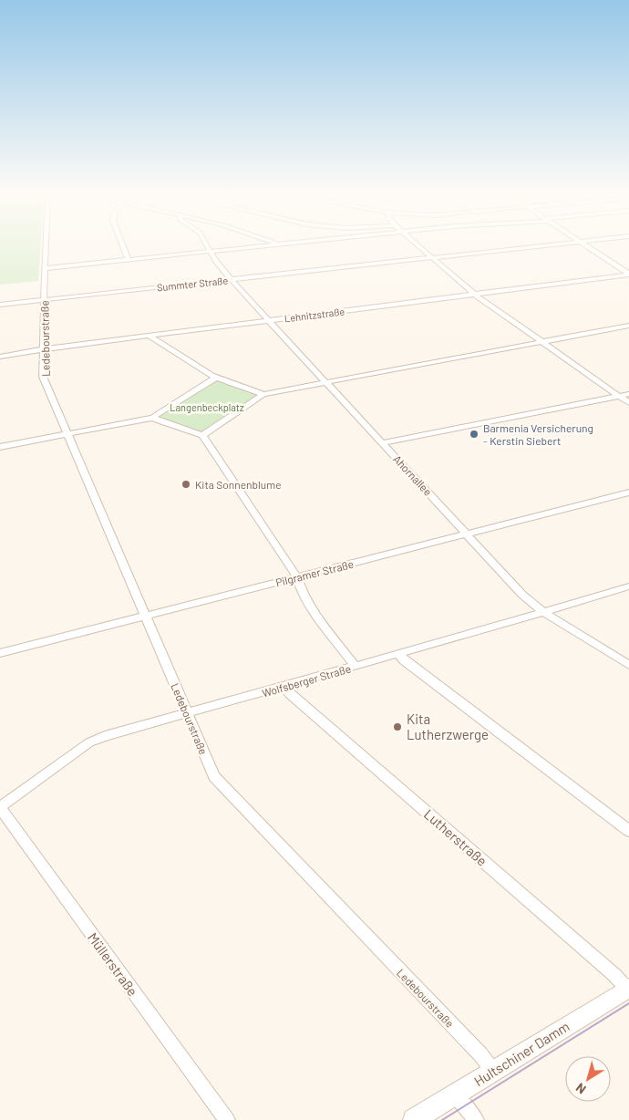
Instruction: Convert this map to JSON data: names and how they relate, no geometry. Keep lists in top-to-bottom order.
{
  "streets": {
    "main road": ["Hultschiner Damm"],
    "street": [
      "Summter Straße",
      "Lehnitzstraße",
      "Ledebourstraße",
      "Ahornallee",
      "Pilgramer Straße",
      "Wolfsberger Straße",
      "Lutherstraße",
      "Müllerstraße"
    ]
  },
  "crossings": [
    ["Summter Straße", "Ledebourstraße"],
    ["Summter Straße", "Ahornallee"],
    ["Lehnitzstraße", "Ledebourstraße"],
    ["Lehnitzstraße", "Ahornallee"],
    ["Ledebourstraße", "Pilgramer Straße"],
    ["Ledebourstraße", "Wolfsberger Straße"],
    ["Ledebourstraße", "Hultschiner Damm"],
    ["Ahornallee", "Pilgramer Straße"],
    ["Ahornallee", "Wolfsberger Straße"],
    ["Wolfsberger Straße", "Lutherstraße"],
    ["Wolfsberger Straße", "Müllerstraße"],
    ["Lutherstraße", "Hultschiner Damm"]
  ],
  "parks": ["Langenbeckplatz"],
  "places": ["Barmenia Versicherung - Kerstin Siebert", "Kita Sonnenblume", "Kita Lutherzwerge"],
  "north": "bottom left"
}
